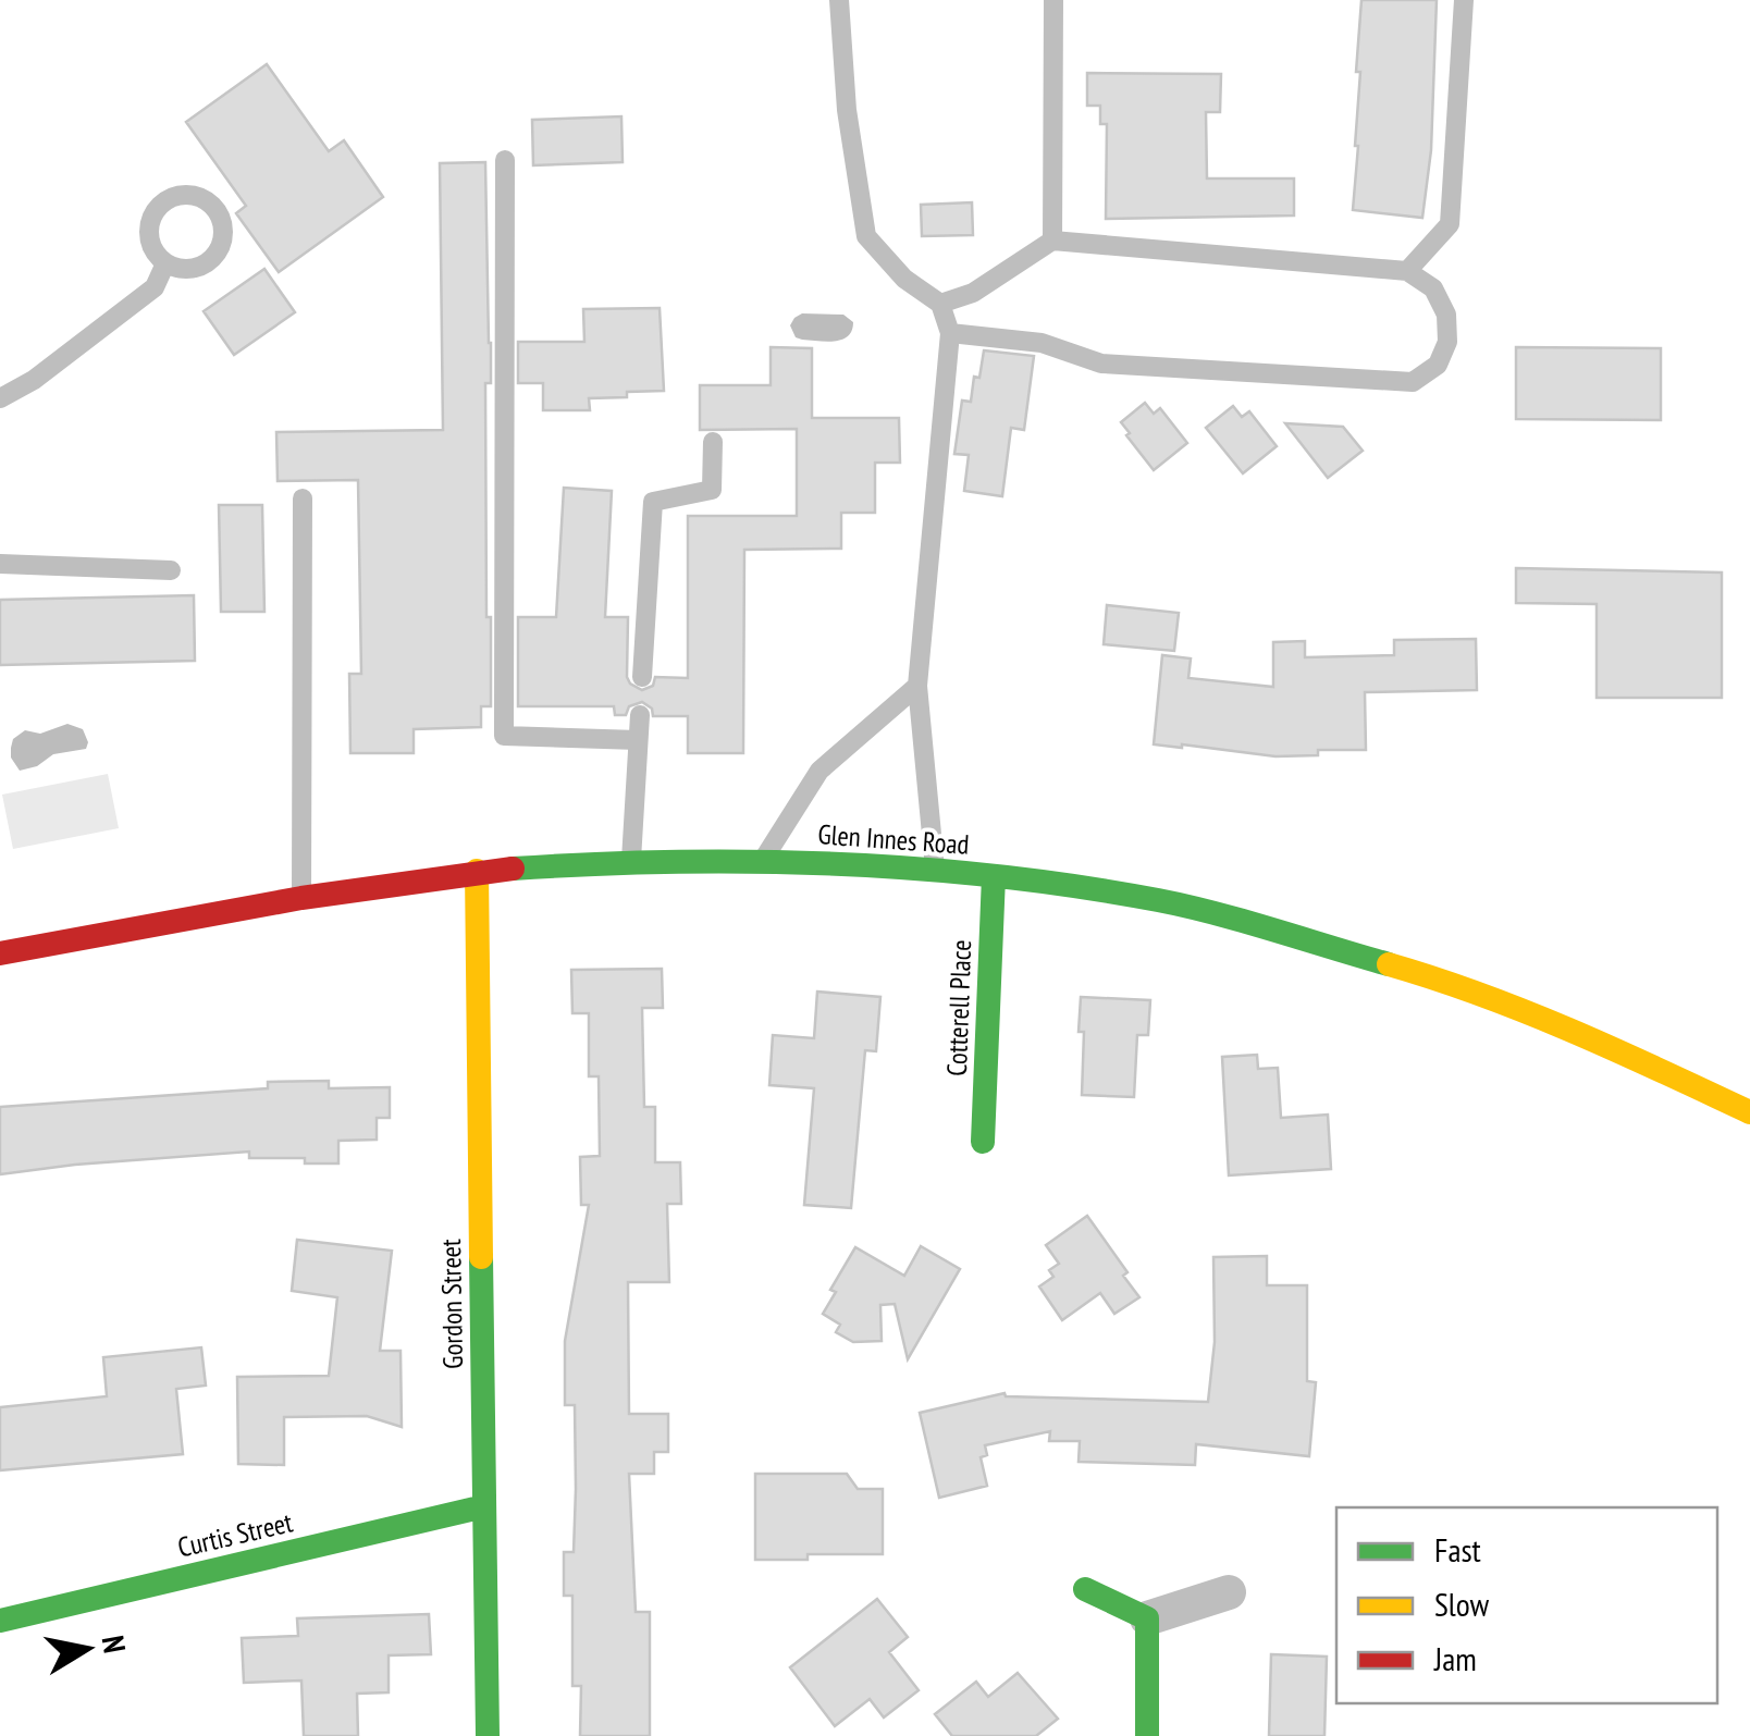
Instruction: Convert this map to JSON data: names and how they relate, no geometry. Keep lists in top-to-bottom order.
{
  "streets": {
    "street": [
      "Glen Innes Road",
      "Cotterell Place",
      "Gordon Street",
      "Curtis Street"
    ]
  },
  "crossings": [
    ["Glen Innes Road", "Cotterell Place"],
    ["Glen Innes Road", "Gordon Street"],
    ["Gordon Street", "Curtis Street"]
  ],
  "legend": ["Fast", "Slow", "Jam"],
  "north": "right"
}
